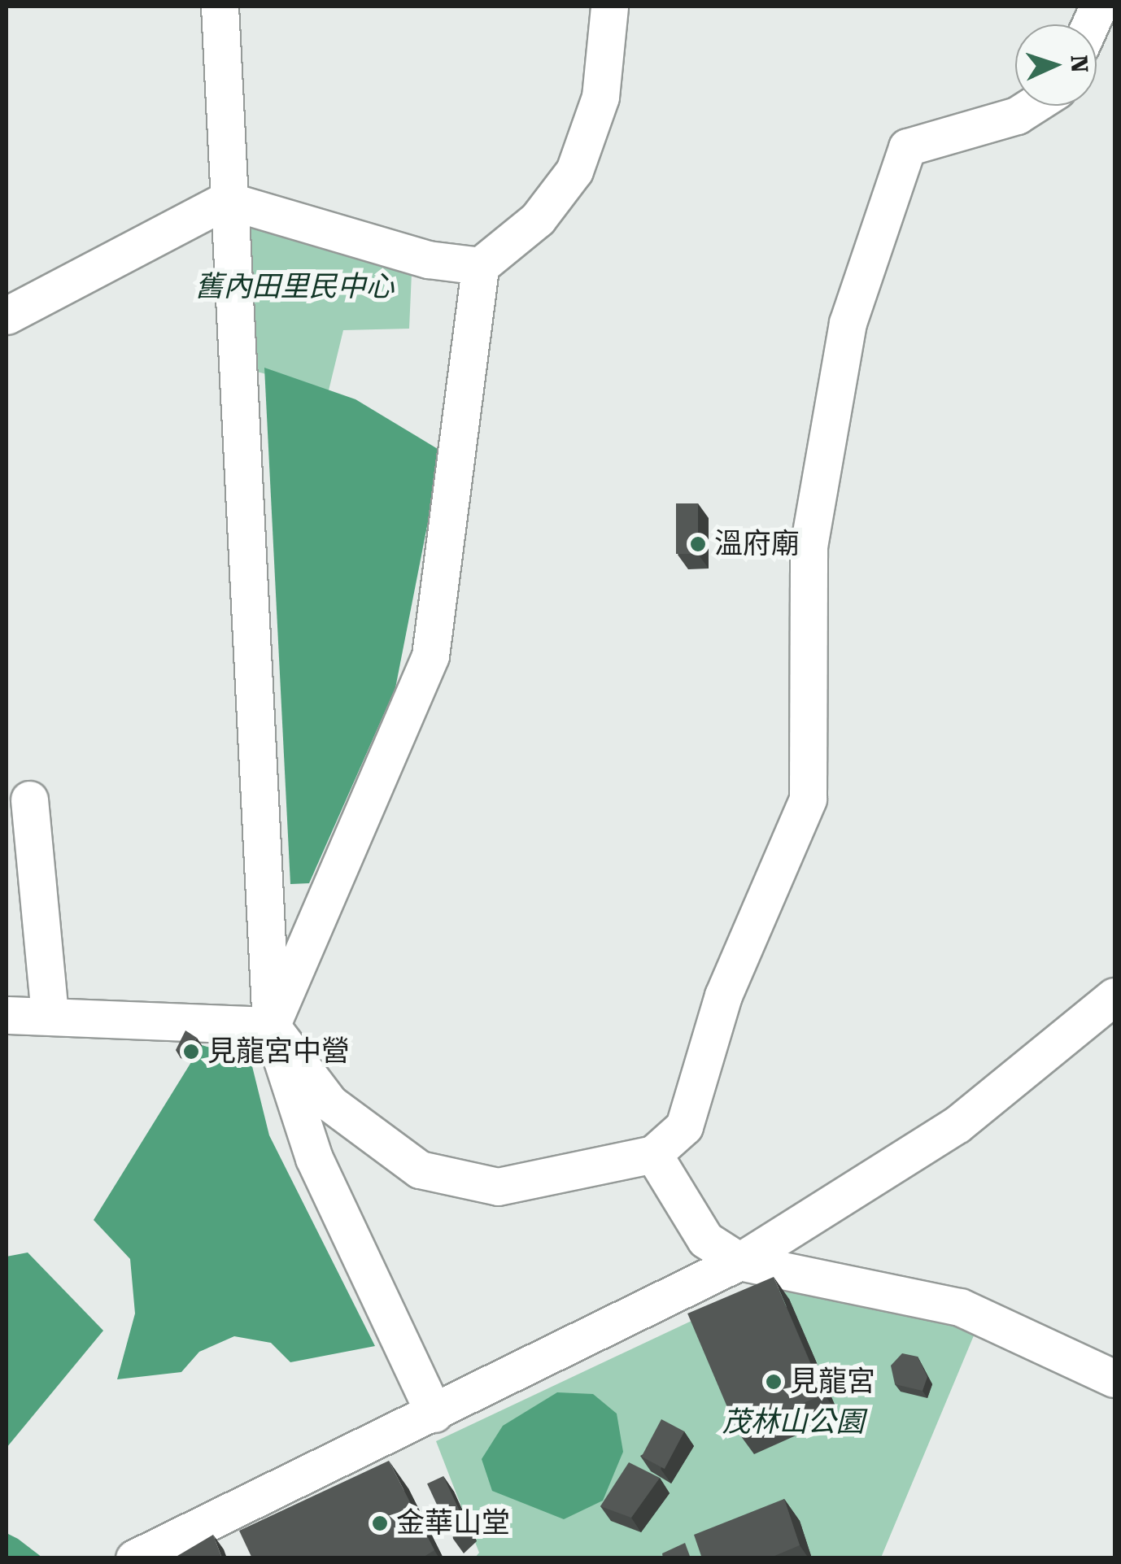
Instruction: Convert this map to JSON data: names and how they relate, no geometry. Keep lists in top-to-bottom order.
{
  "parks": ["舊內田里民中心", "茂林山公園"],
  "places": [
    "溫府廟",
    "見龍宮中營",
    "見龍宮",
    "金華山堂"
  ],
  "north": "right"
}
